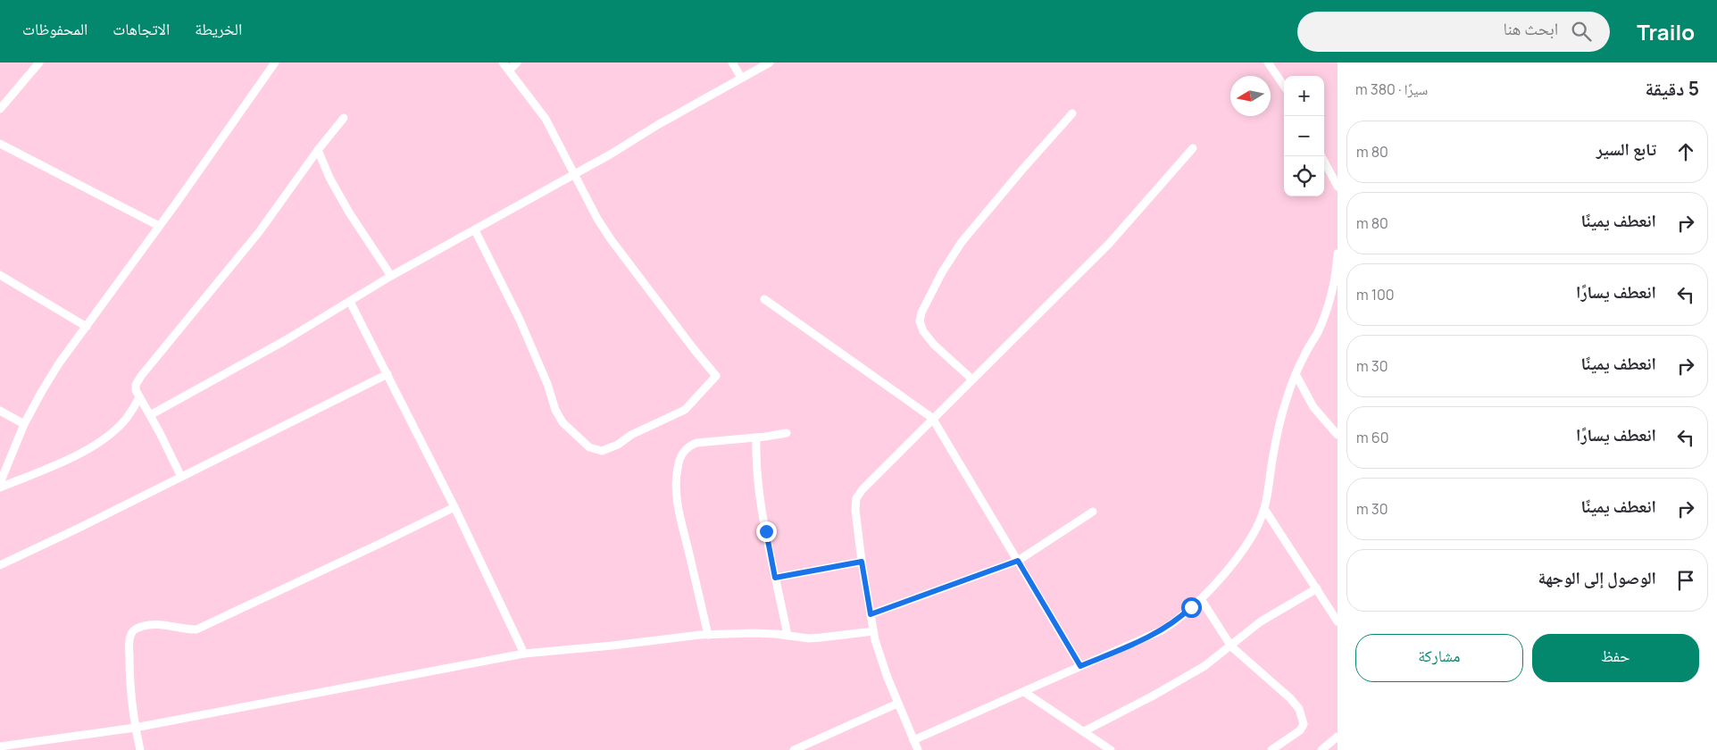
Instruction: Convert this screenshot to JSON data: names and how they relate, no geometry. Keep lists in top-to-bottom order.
{
  "north": "left",
  "page": {
    "header": "Trailo",
    "search": "ابحث هنا",
    "nav": ["الخريطة", "الاتجاهات", "المحفوظات"],
    "heading": ["5 دقيقة", "سيرًا · 380 m"],
    "map_buttons": ["+", "−"],
    "list": [
      ["تابع السير", "80 m"],
      ["انعطف يمينًا", "80 m"],
      ["انعطف يسارًا", "100 m"],
      ["انعطف يمينًا", "30 m"],
      ["انعطف يسارًا", "60 m"],
      ["انعطف يمينًا", "30 m"],
      "الوصول إلى الوجهة"
    ],
    "buttons": ["حفظ", "مشاركة"]
  }
}
